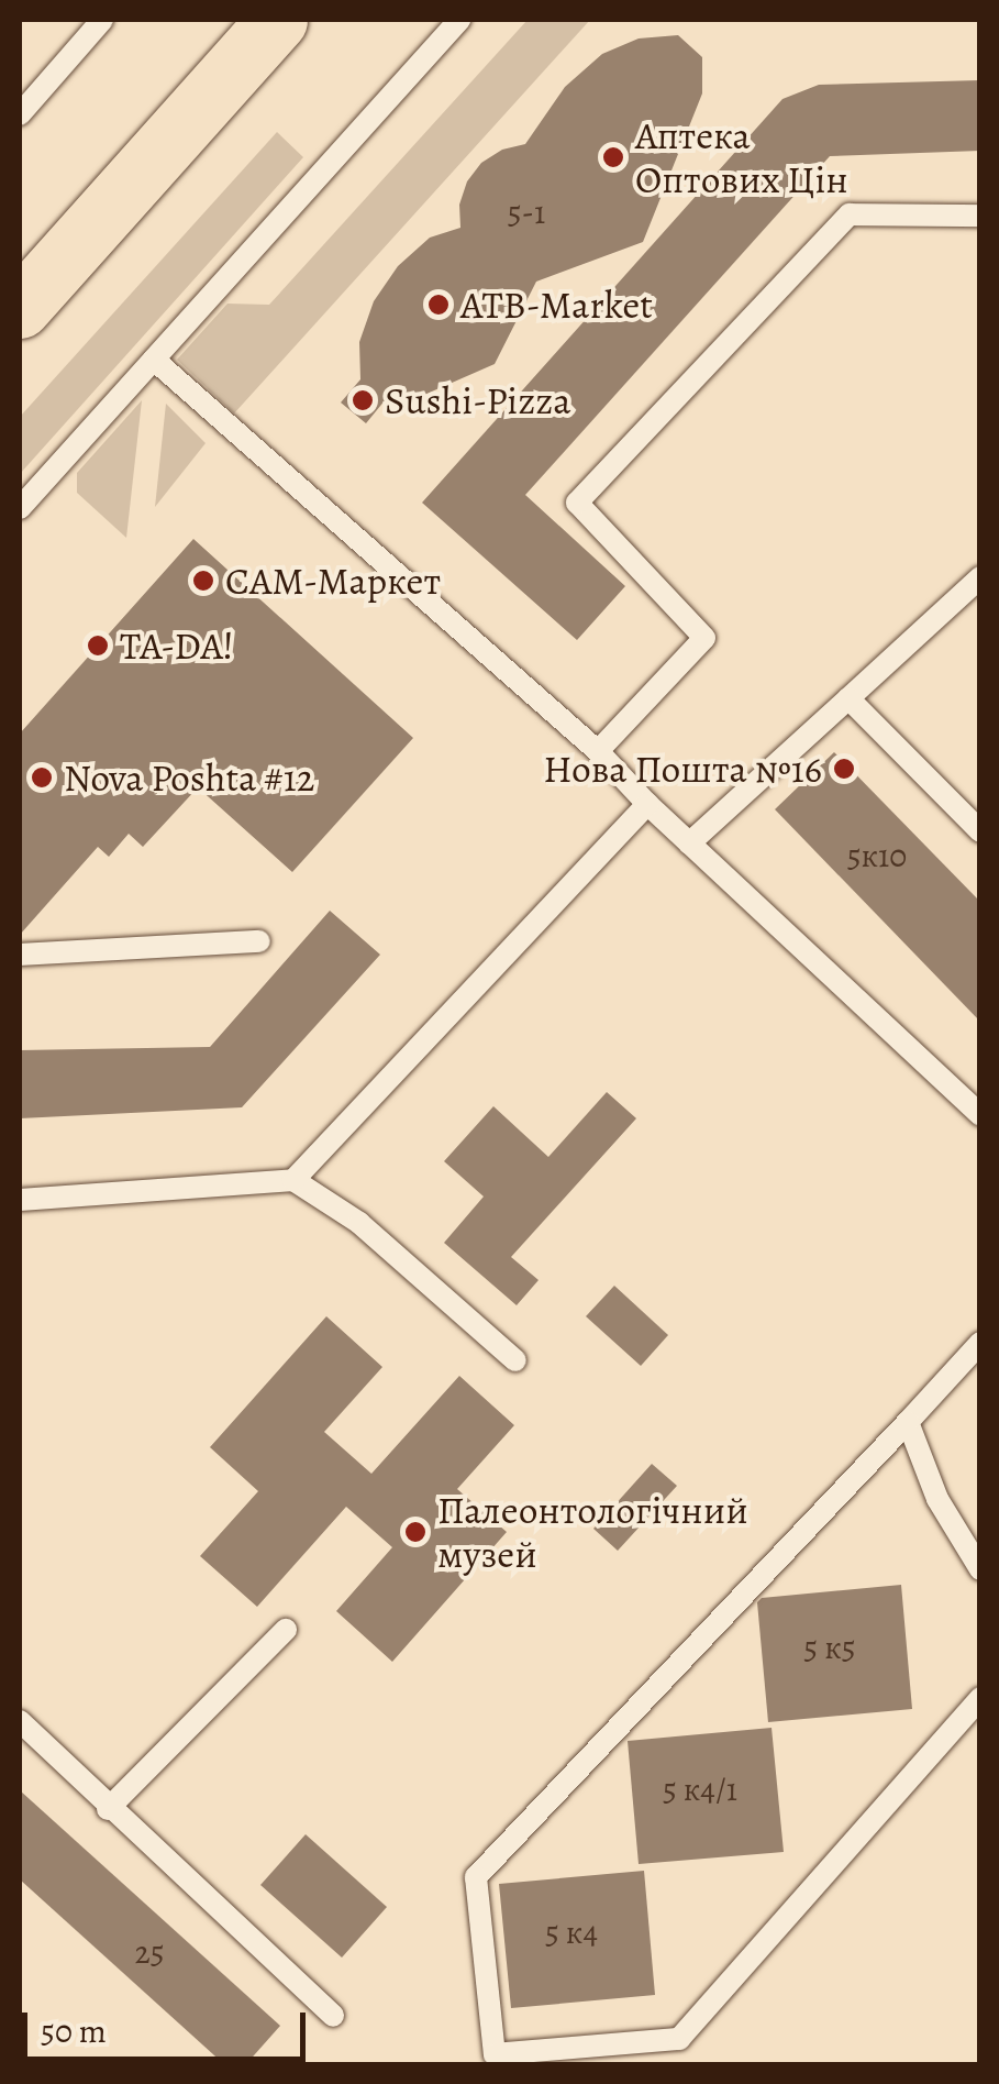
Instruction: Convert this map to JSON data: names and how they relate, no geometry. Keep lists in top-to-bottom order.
{
  "places": [
    "Аптека Оптових Цін",
    "ATB-Market",
    "Sushi-Pizza",
    "САМ-Маркет",
    "TA-DA!",
    "Нова Пошта №16",
    "Nova Poshta #12",
    "Палеонтологічний музей"
  ],
  "house_numbers": [
    "5-1",
    "5к10",
    "5 к5",
    "5 к4/1",
    "5 к4",
    "25"
  ],
  "scale_bar": "50 m"
}
